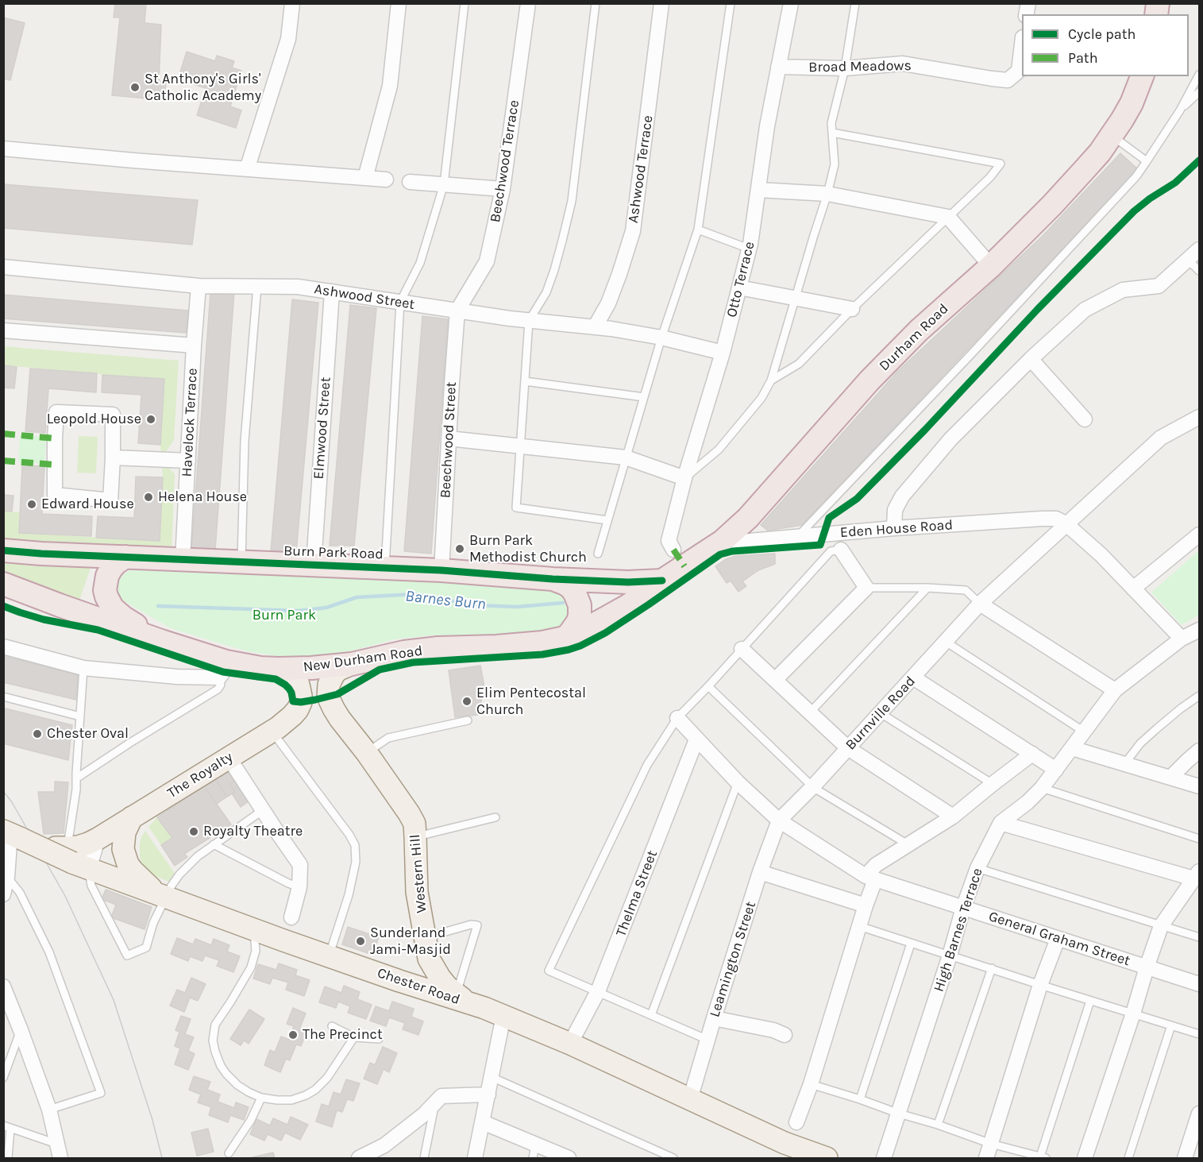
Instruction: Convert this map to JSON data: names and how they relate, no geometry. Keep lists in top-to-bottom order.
{
  "streets": {
    "highway": ["Durham Road", "Burn Park Road", "New Durham Road"],
    "main road": ["The Royalty", "Western Hill", "Chester Road"],
    "street": [
      "Broad Meadows",
      "Beechwood Terrace",
      "Ashwood Terrace",
      "Otto Terrace",
      "Ashwood Street",
      "Havelock Terrace",
      "Elmwood Street",
      "Beechwood Street",
      "Eden House Road",
      "Burnville Road",
      "Thelma Street",
      "High Barnes Terrace",
      "General Graham Street",
      "Leamington Street"
    ]
  },
  "crossings": [
    ["Broad Meadows", "Otto Terrace"],
    ["Beechwood Terrace", "Ashwood Street"],
    ["Beechwood Terrace", "Beechwood Street"],
    ["Ashwood Terrace", "Ashwood Street"],
    ["Otto Terrace", "Ashwood Street"],
    ["Ashwood Street", "Havelock Terrace"],
    ["Ashwood Street", "Elmwood Street"],
    ["Ashwood Street", "Beechwood Street"],
    ["Durham Road", "Eden House Road"],
    ["Durham Road", "Burn Park Road"],
    ["Durham Road", "New Durham Road"],
    ["Havelock Terrace", "Burn Park Road"],
    ["Elmwood Street", "Burn Park Road"],
    ["Beechwood Street", "Burn Park Road"],
    ["Eden House Road", "Burnville Road"],
    ["Burn Park Road", "New Durham Road"],
    ["New Durham Road", "The Royalty"],
    ["New Durham Road", "Western Hill"],
    ["Burnville Road", "General Graham Street"],
    ["Burnville Road", "Leamington Street"],
    ["The Royalty", "Chester Road"],
    ["Western Hill", "Chester Road"],
    ["Thelma Street", "General Graham Street"],
    ["Thelma Street", "Chester Road"],
    ["High Barnes Terrace", "General Graham Street"],
    ["General Graham Street", "Leamington Street"],
    ["Leamington Street", "Chester Road"]
  ],
  "water": ["Barnes Burn"],
  "parks": ["Burn Park"],
  "places": [
    "St Anthony's Girls' Catholic Academy",
    "Leopold House",
    "Helena House",
    "Edward House",
    "Burn Park Methodist Church",
    "Elim Pentecostal Church",
    "Chester Oval",
    "Royalty Theatre",
    "Sunderland Jami-Masjid",
    "The Precinct"
  ],
  "legend": ["Cycle path", "Path"]
}
